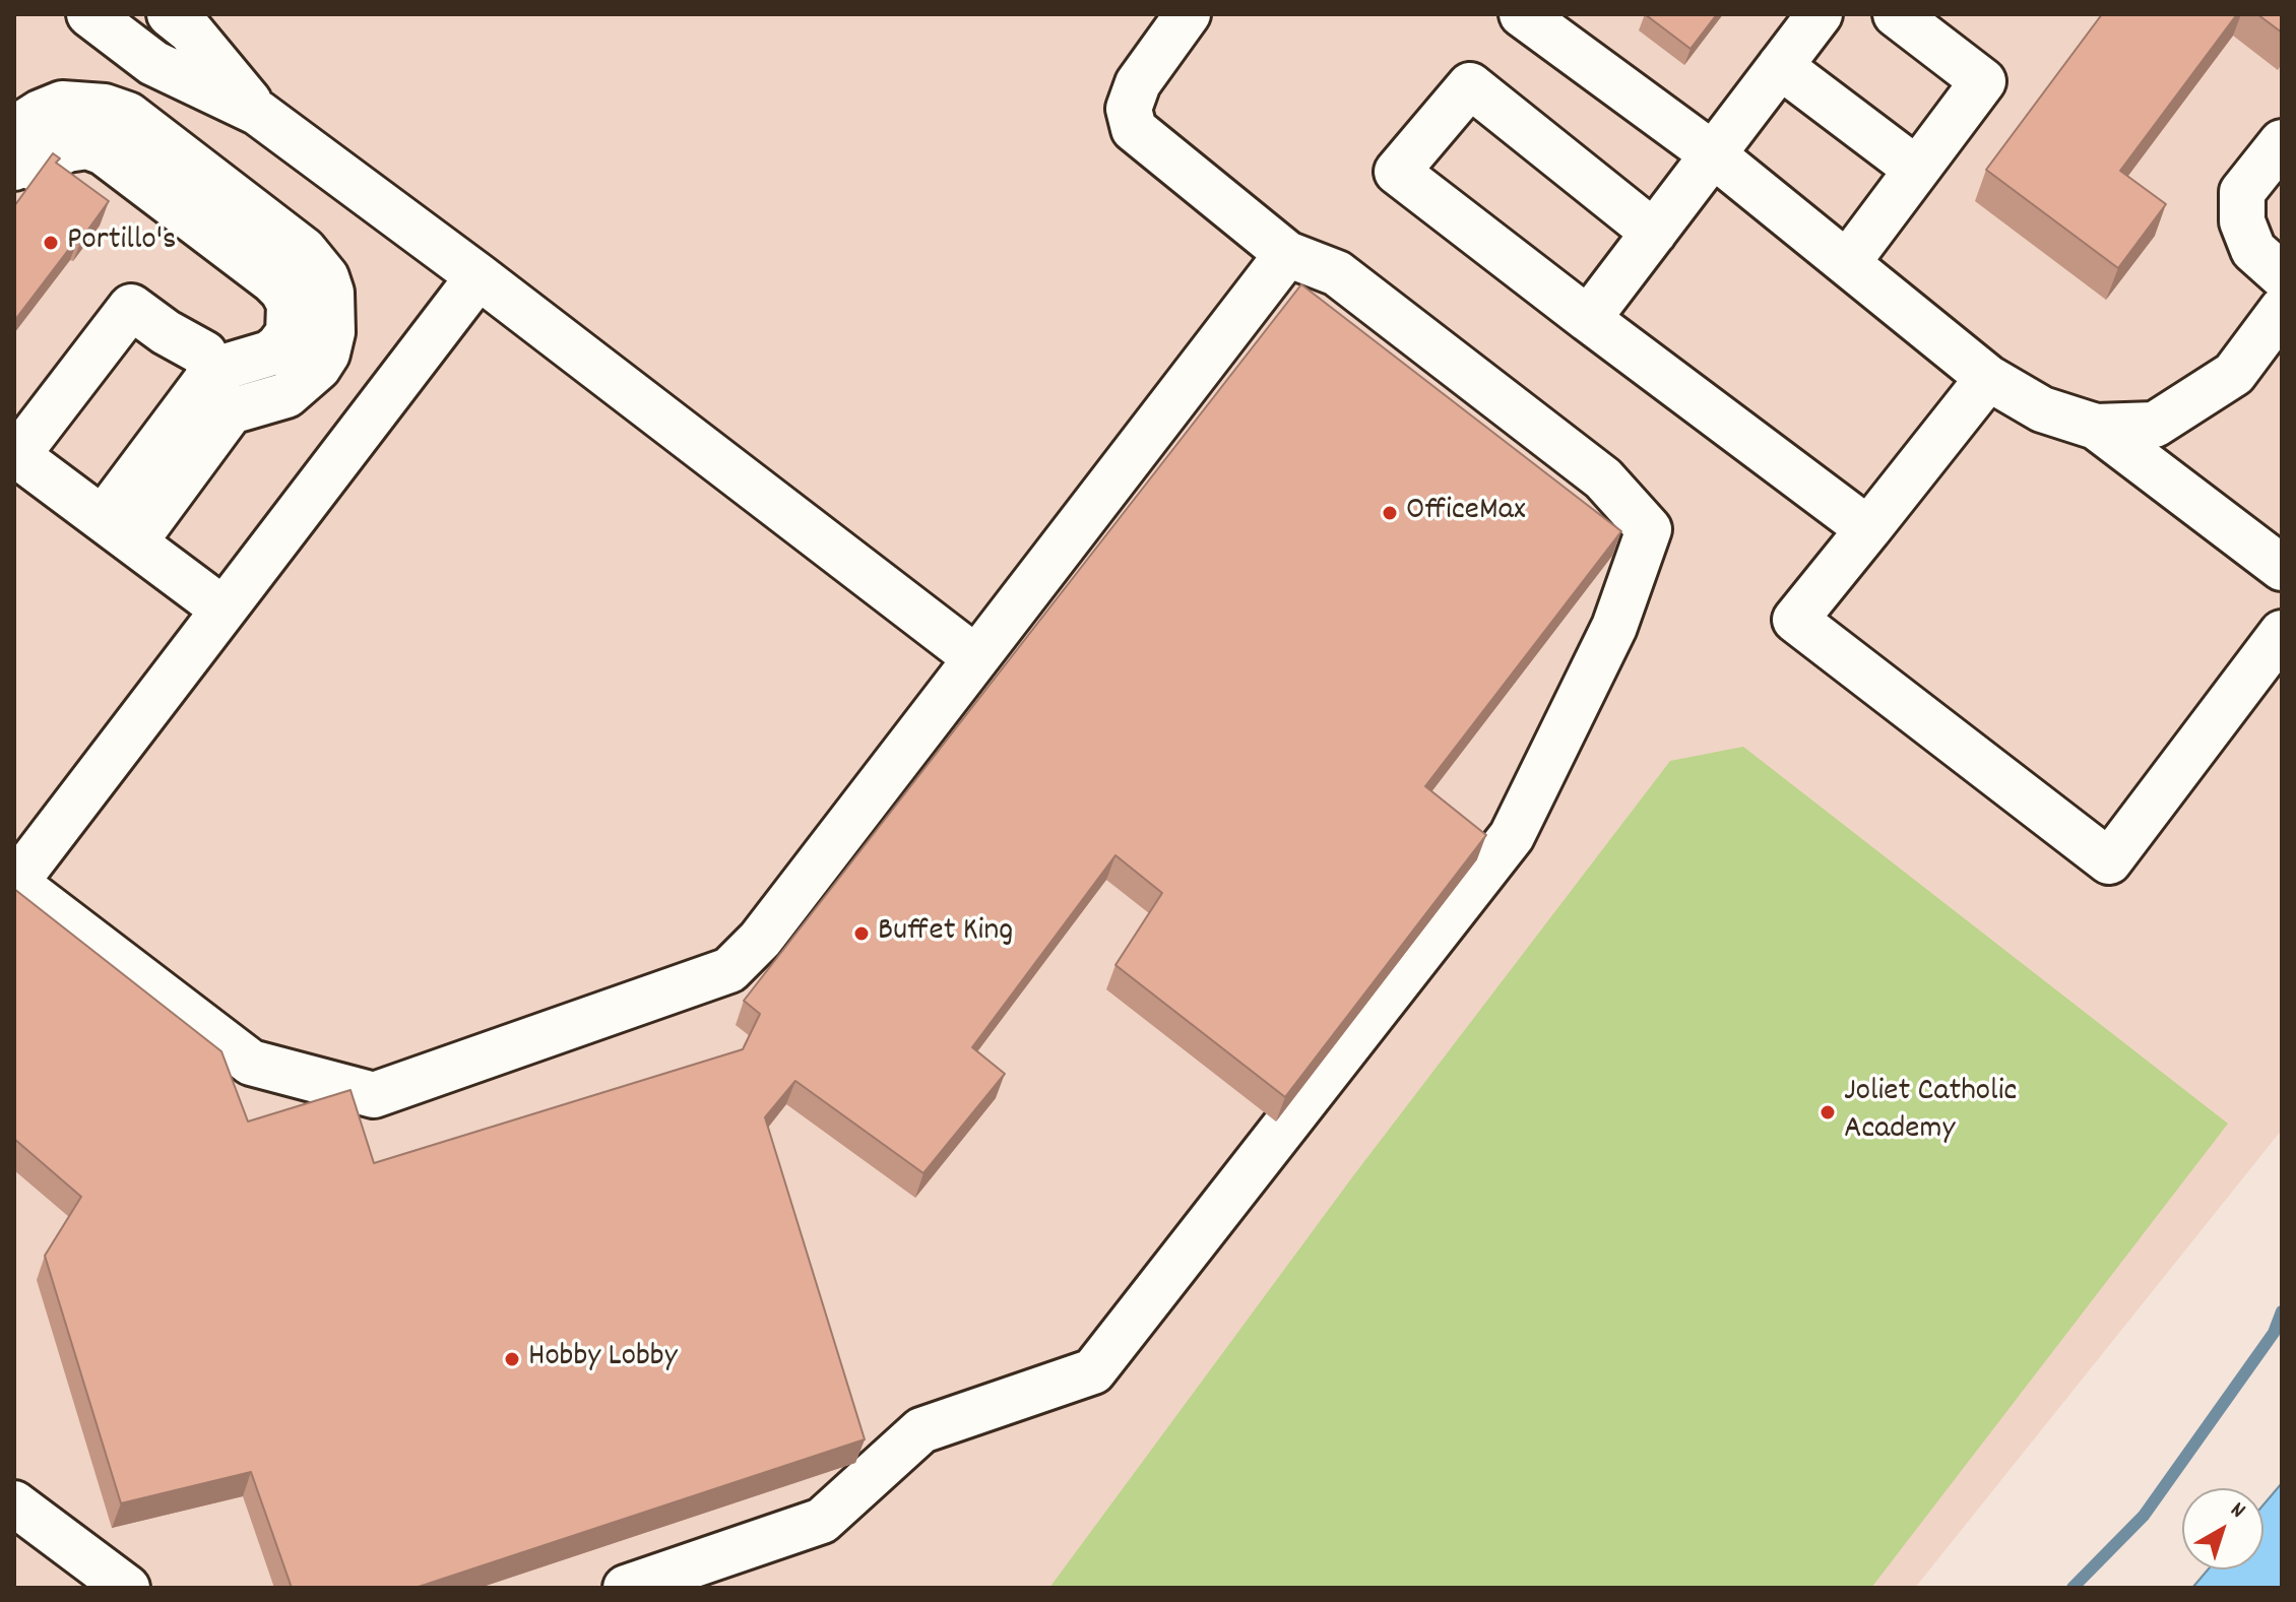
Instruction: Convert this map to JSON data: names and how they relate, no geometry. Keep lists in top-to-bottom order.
{
  "places": [
    "Portillo's",
    "OfficeMax",
    "Buffet King",
    "Joliet Catholic Academy",
    "Hobby Lobby"
  ],
  "north": "top right"
}
